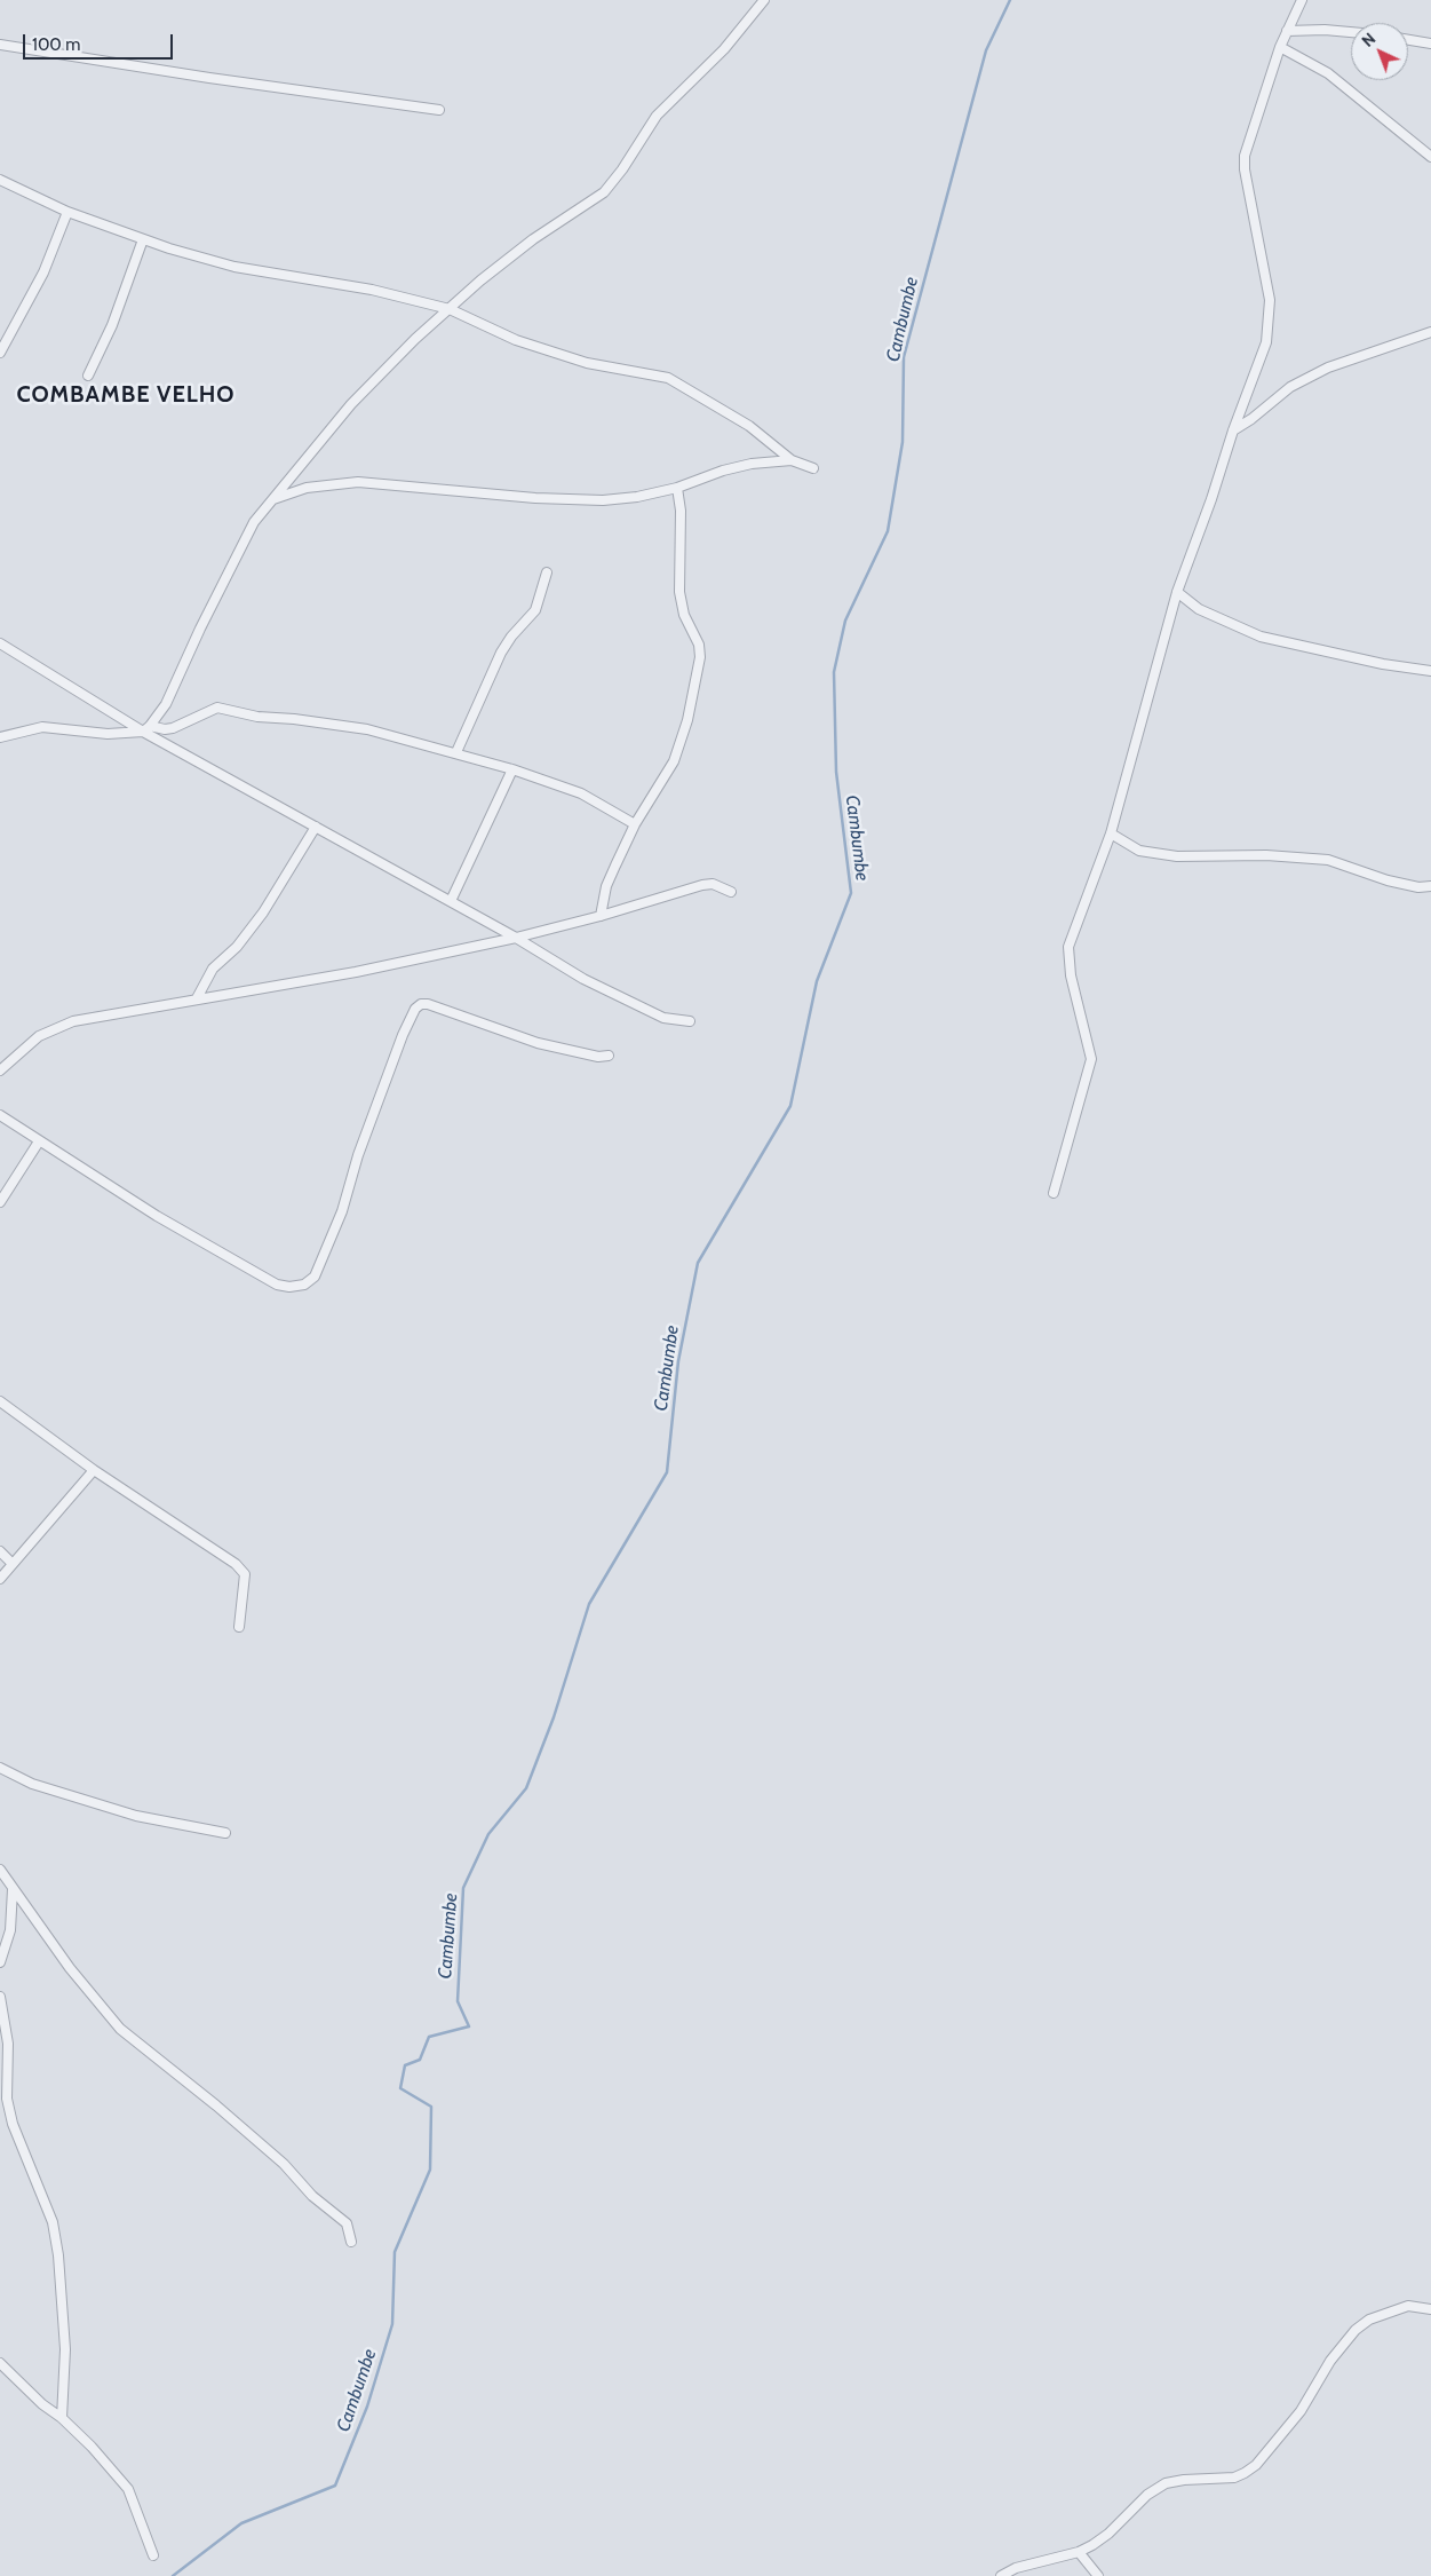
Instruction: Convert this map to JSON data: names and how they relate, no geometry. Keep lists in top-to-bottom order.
{
  "districts": ["COMBAMBE VELHO"],
  "water": ["Cambumbe"],
  "scale_bar": "100 m",
  "north": "top left"
}
